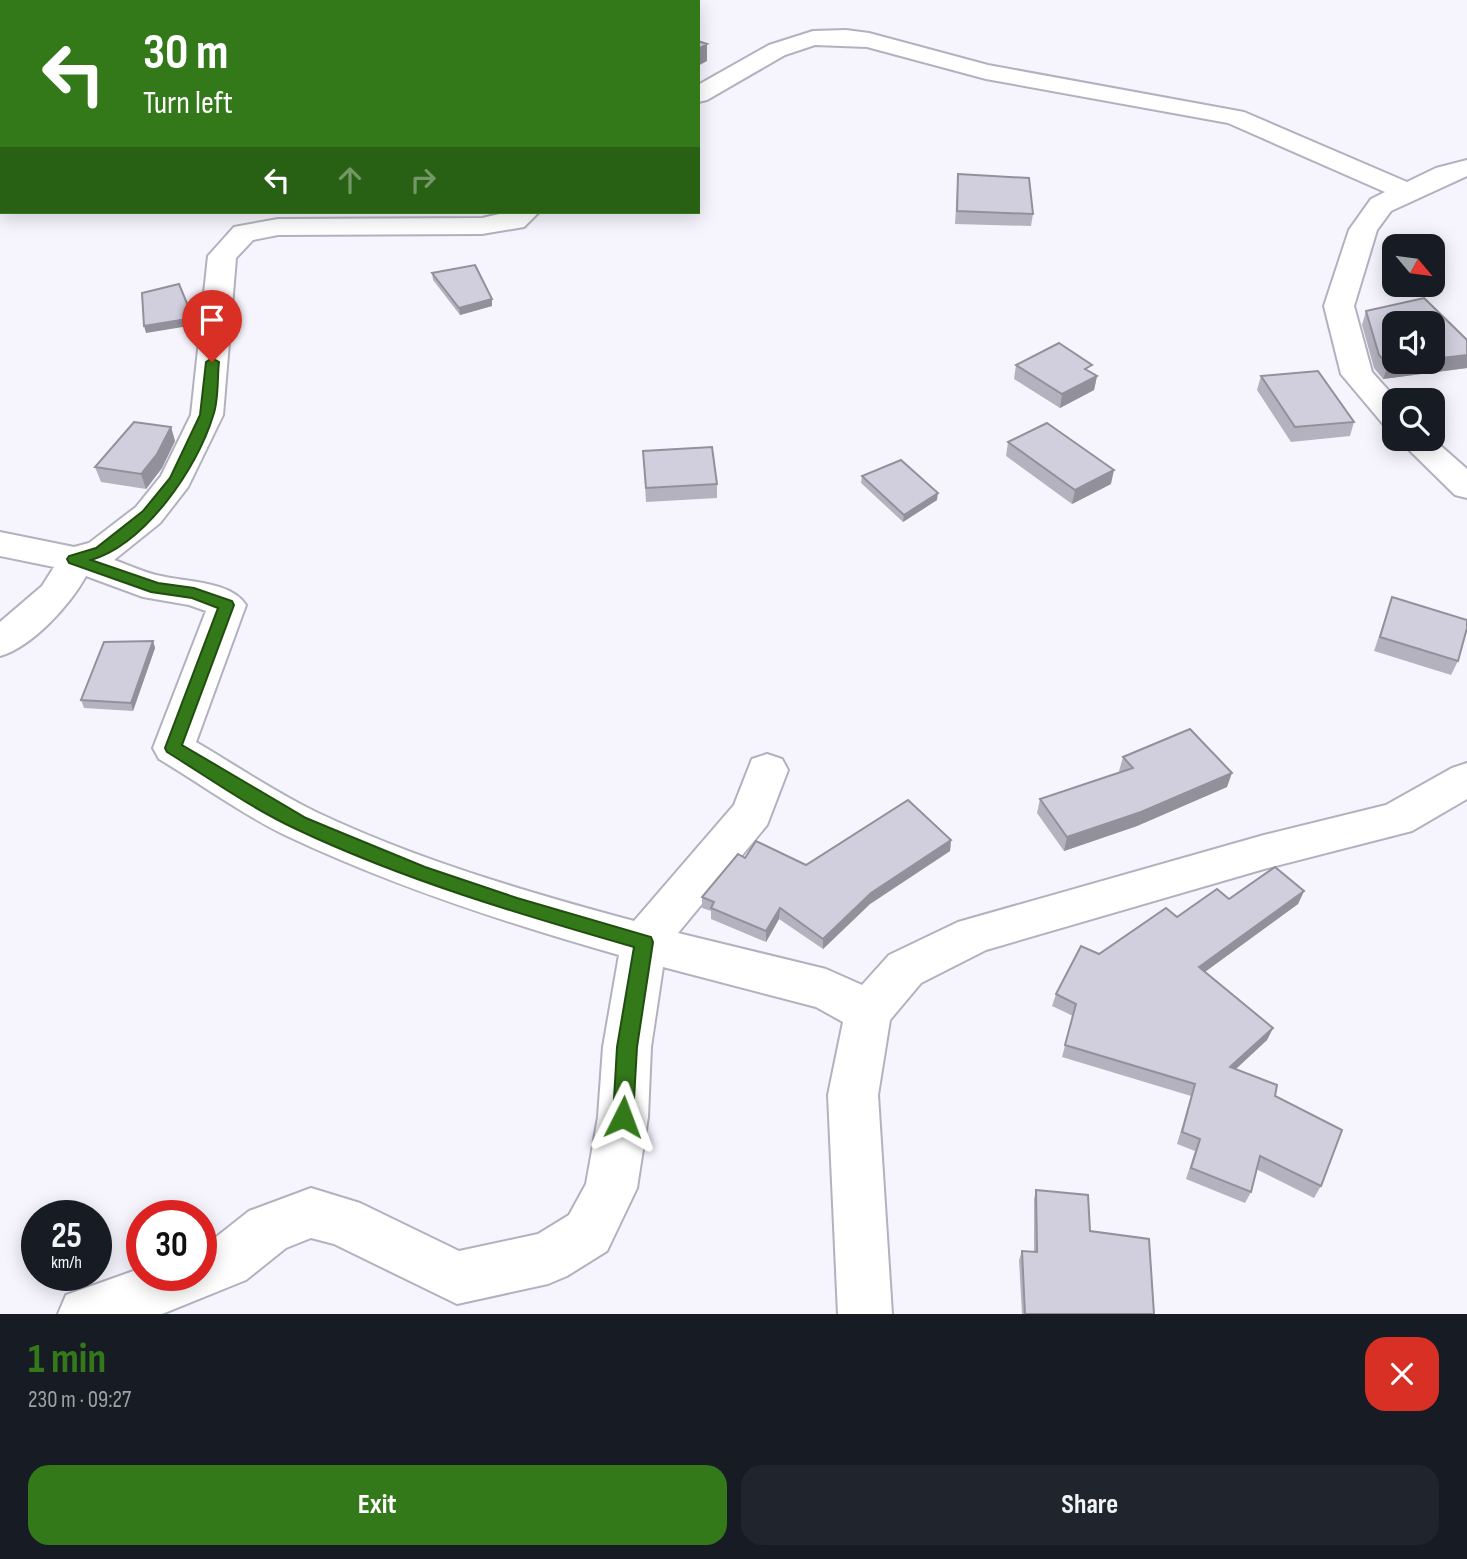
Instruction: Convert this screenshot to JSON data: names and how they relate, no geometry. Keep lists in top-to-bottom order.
{
  "north": "bottom right",
  "page": {
    "turn": ["30 m", "Turn left"],
    "speed": "25 km/h",
    "limit": "30",
    "heading": ["1 min", "230 m · 09:27"],
    "buttons": ["Exit", "Share"]
  }
}
